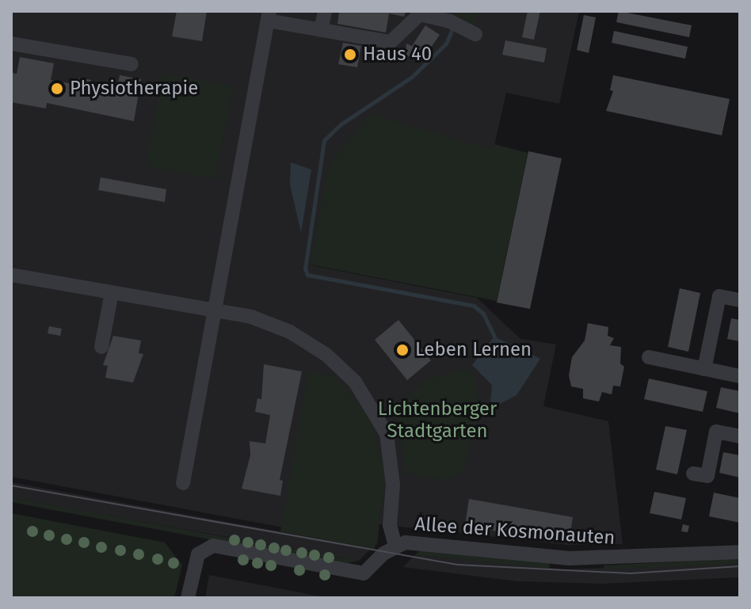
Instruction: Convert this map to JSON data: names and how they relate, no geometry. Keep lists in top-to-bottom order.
{
  "streets": {
    "street": ["Allee der Kosmonauten"]
  },
  "parks": ["Lichtenberger Stadtgarten"],
  "places": ["Haus 40", "Physiotherapie", "Leben Lernen"]
}
